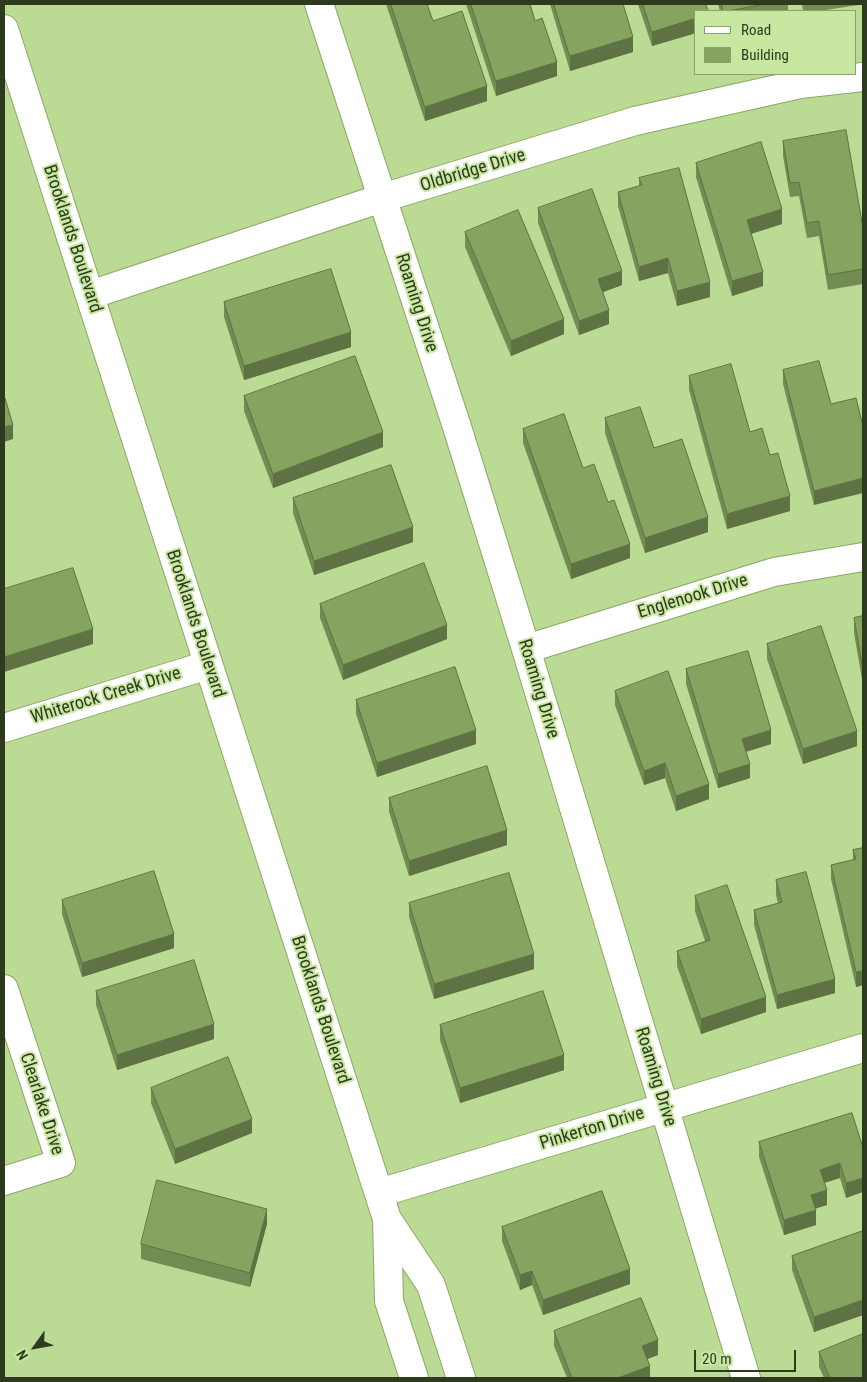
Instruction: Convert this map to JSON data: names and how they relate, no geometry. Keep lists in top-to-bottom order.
{
  "streets": {
    "street": [
      "Oldbridge Drive",
      "Brooklands Boulevard",
      "Roaming Drive",
      "Englenook Drive",
      "Whiterock Creek Drive",
      "Clearlake Drive",
      "Pinkerton Drive"
    ]
  },
  "crossings": [
    ["Oldbridge Drive", "Brooklands Boulevard"],
    ["Oldbridge Drive", "Roaming Drive"],
    ["Brooklands Boulevard", "Whiterock Creek Drive"],
    ["Brooklands Boulevard", "Pinkerton Drive"],
    ["Roaming Drive", "Englenook Drive"],
    ["Roaming Drive", "Pinkerton Drive"]
  ],
  "legend": ["Road", "Building"],
  "scale_bar": "20 m",
  "north": "bottom left"
}
